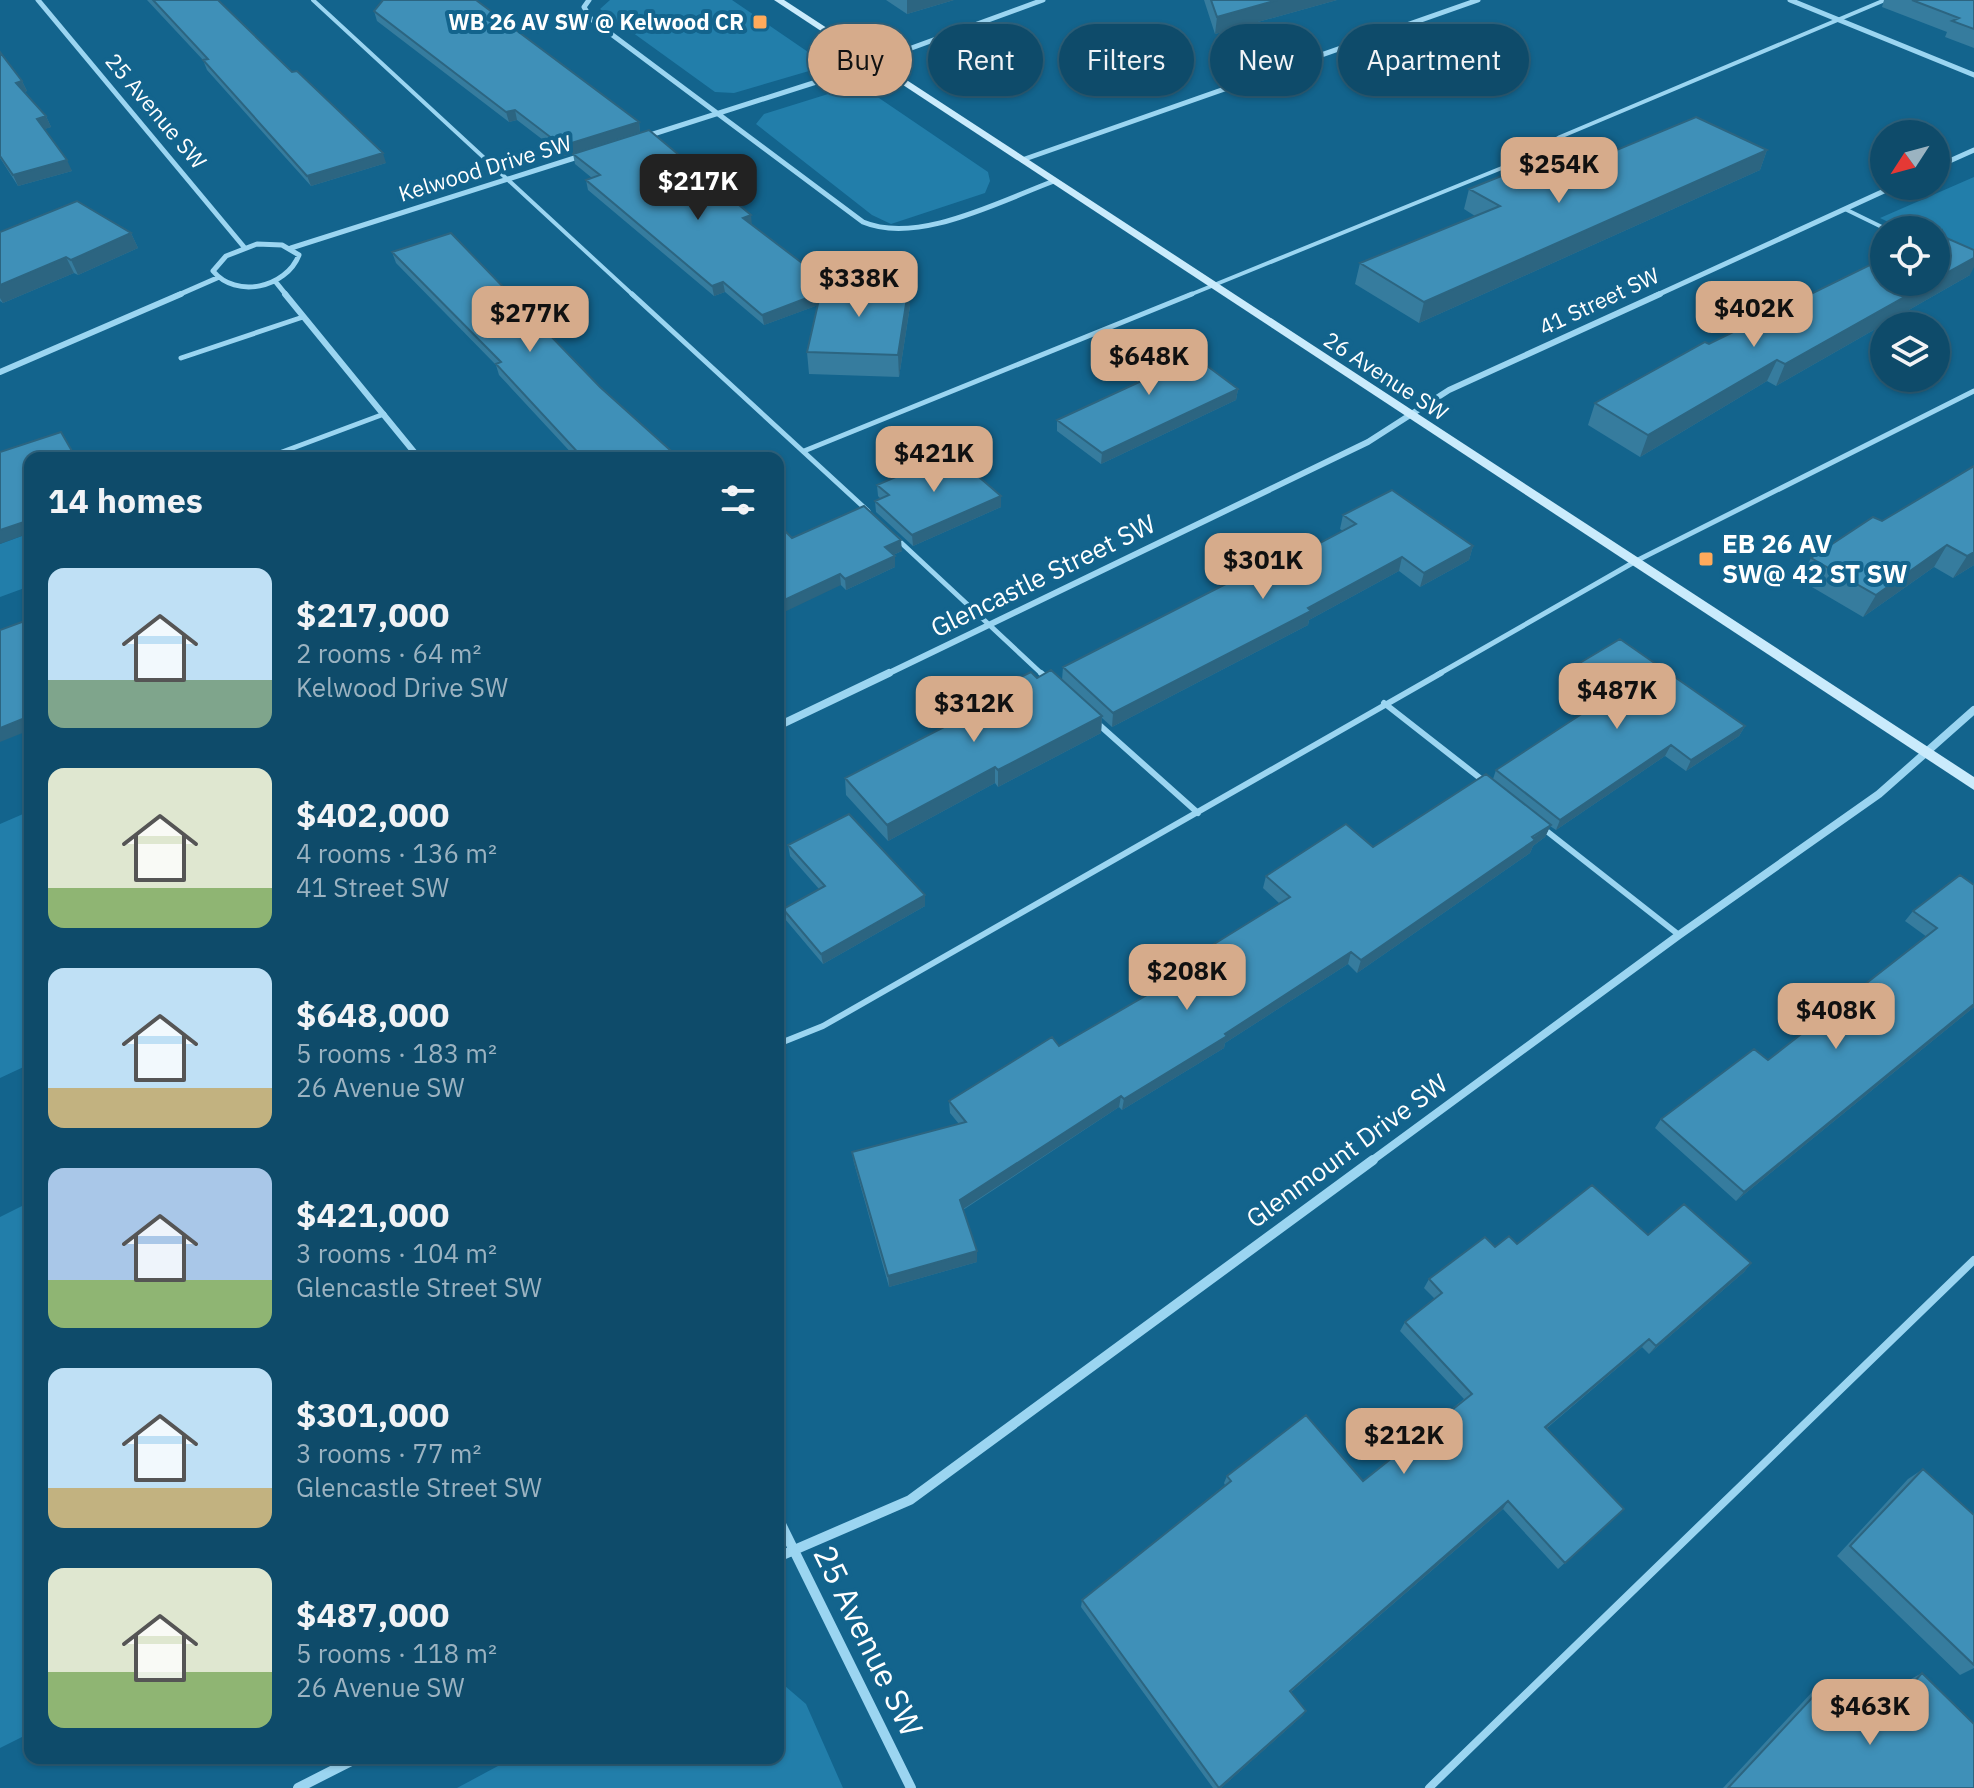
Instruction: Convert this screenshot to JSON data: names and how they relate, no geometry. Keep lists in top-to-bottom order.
{
  "streets": {
    "street": [
      "25 Avenue SW",
      "Kelwood Drive SW",
      "41 Street SW",
      "26 Avenue SW",
      "Glencastle Street SW",
      "Glenmount Drive SW"
    ]
  },
  "crossings": [
    ["25 Avenue SW", "Glenmount Drive SW"],
    ["41 Street SW", "26 Avenue SW"],
    ["41 Street SW", "Glencastle Street SW"],
    ["26 Avenue SW", "Glencastle Street SW"],
    ["26 Avenue SW", "Glenmount Drive SW"]
  ],
  "places": {
    "transit": ["WB 26 AV SW @ Kelwood CR", "EB 26 AV SW@ 42 ST SW"]
  },
  "north": "bottom left",
  "page": {
    "chip": [
      "Buy",
      "Rent",
      "Filters",
      "New",
      "Apartment"
    ],
    "price": [
      "$254K",
      "$217K",
      "$338K",
      "$402K",
      "$277K",
      "$648K",
      "$421K",
      "$301K",
      "$487K",
      "$312K",
      "$208K",
      "$408K",
      "$212K",
      "$463K"
    ],
    "heading": "14 homes",
    "list": [
      {
        "name": "$217,000",
        "note": "2 rooms · 64 m² · Kelwood Drive SW"
      },
      {
        "name": "$402,000",
        "note": "4 rooms · 136 m² · 41 Street SW"
      },
      {
        "name": "$648,000",
        "note": "5 rooms · 183 m² · 26 Avenue SW"
      },
      {
        "name": "$421,000",
        "note": "3 rooms · 104 m² · Glencastle Street SW"
      },
      {
        "name": "$301,000",
        "note": "3 rooms · 77 m² · Glencastle Street SW"
      },
      {
        "name": "$487,000",
        "note": "5 rooms · 118 m² · 26 Avenue SW"
      }
    ]
  }
}
